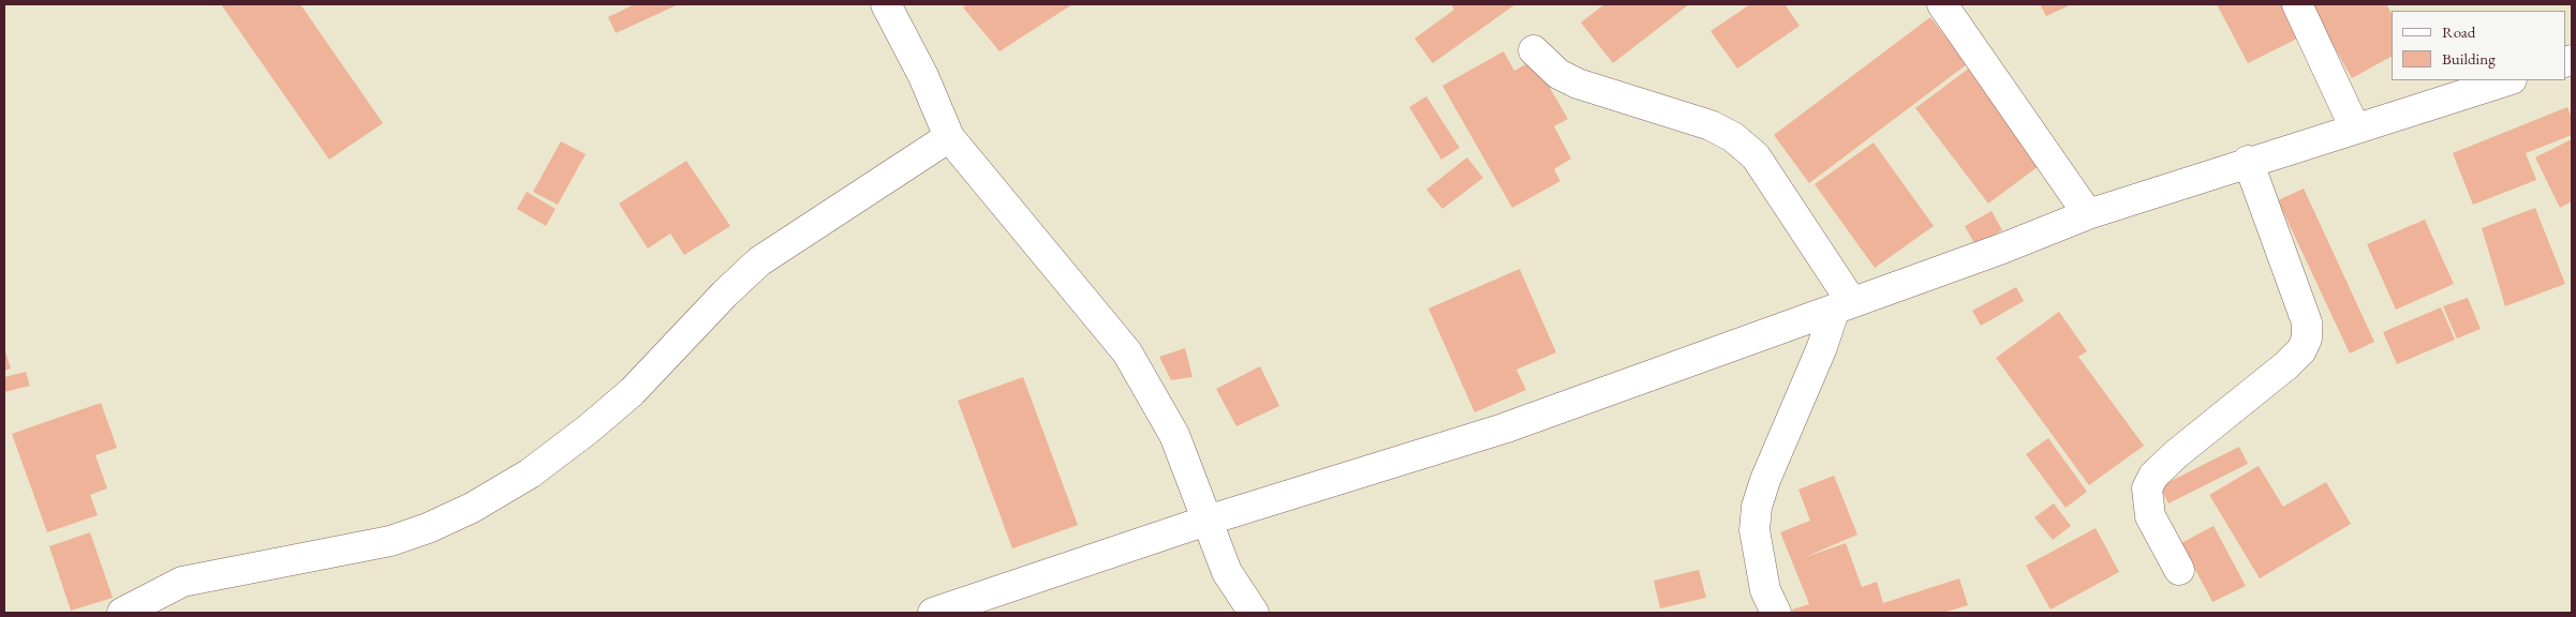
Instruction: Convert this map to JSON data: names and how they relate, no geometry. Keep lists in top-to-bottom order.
{
  "legend": ["Road", "Building"]
}
